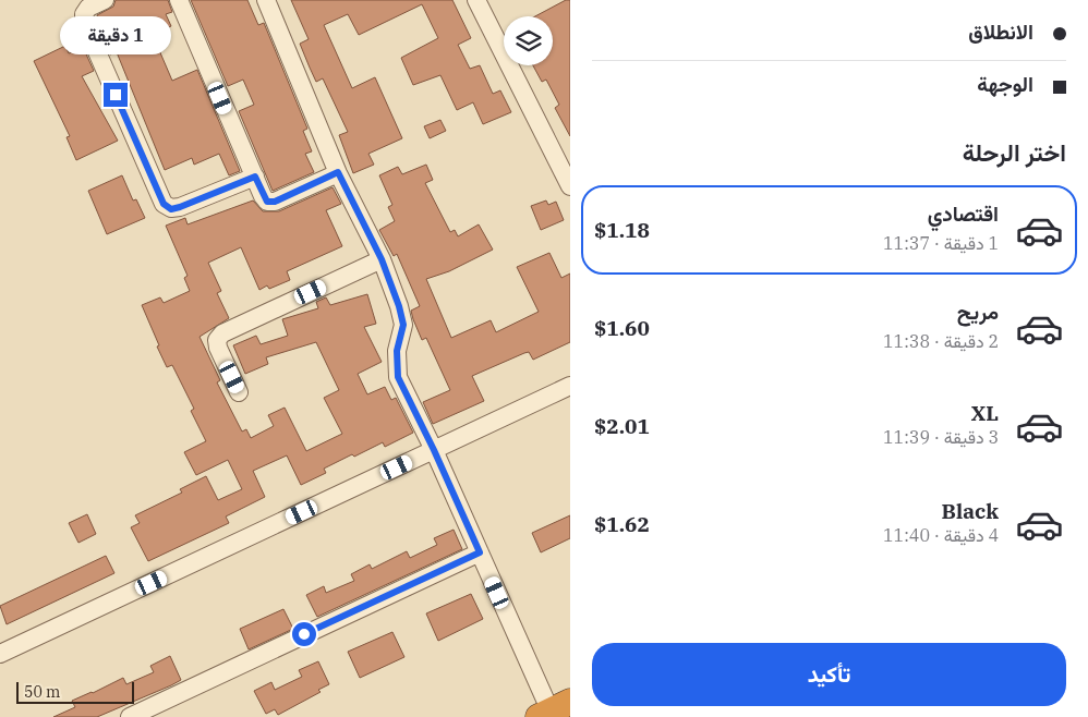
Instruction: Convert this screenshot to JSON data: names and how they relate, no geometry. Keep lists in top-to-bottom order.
{
  "scale_bar": "50 m",
  "page": {
    "banner": ["الانطلاق", "الوجهة"],
    "bubble": "1 دقيقة",
    "heading": "اختر الرحلة",
    "list": [
      {
        "name": "اقتصادي",
        "note": "1 دقيقة · 11:37",
        "value": "$1.18"
      },
      {
        "name": "مريح",
        "note": "2 دقيقة · 11:38",
        "value": "$1.60"
      },
      {
        "name": "XL",
        "note": "3 دقيقة · 11:39",
        "value": "$2.01"
      },
      {
        "name": "Black",
        "note": "4 دقيقة · 11:40",
        "value": "$1.62"
      }
    ],
    "buttons": "تأكيد",
    "scale": "50 m"
  }
}
